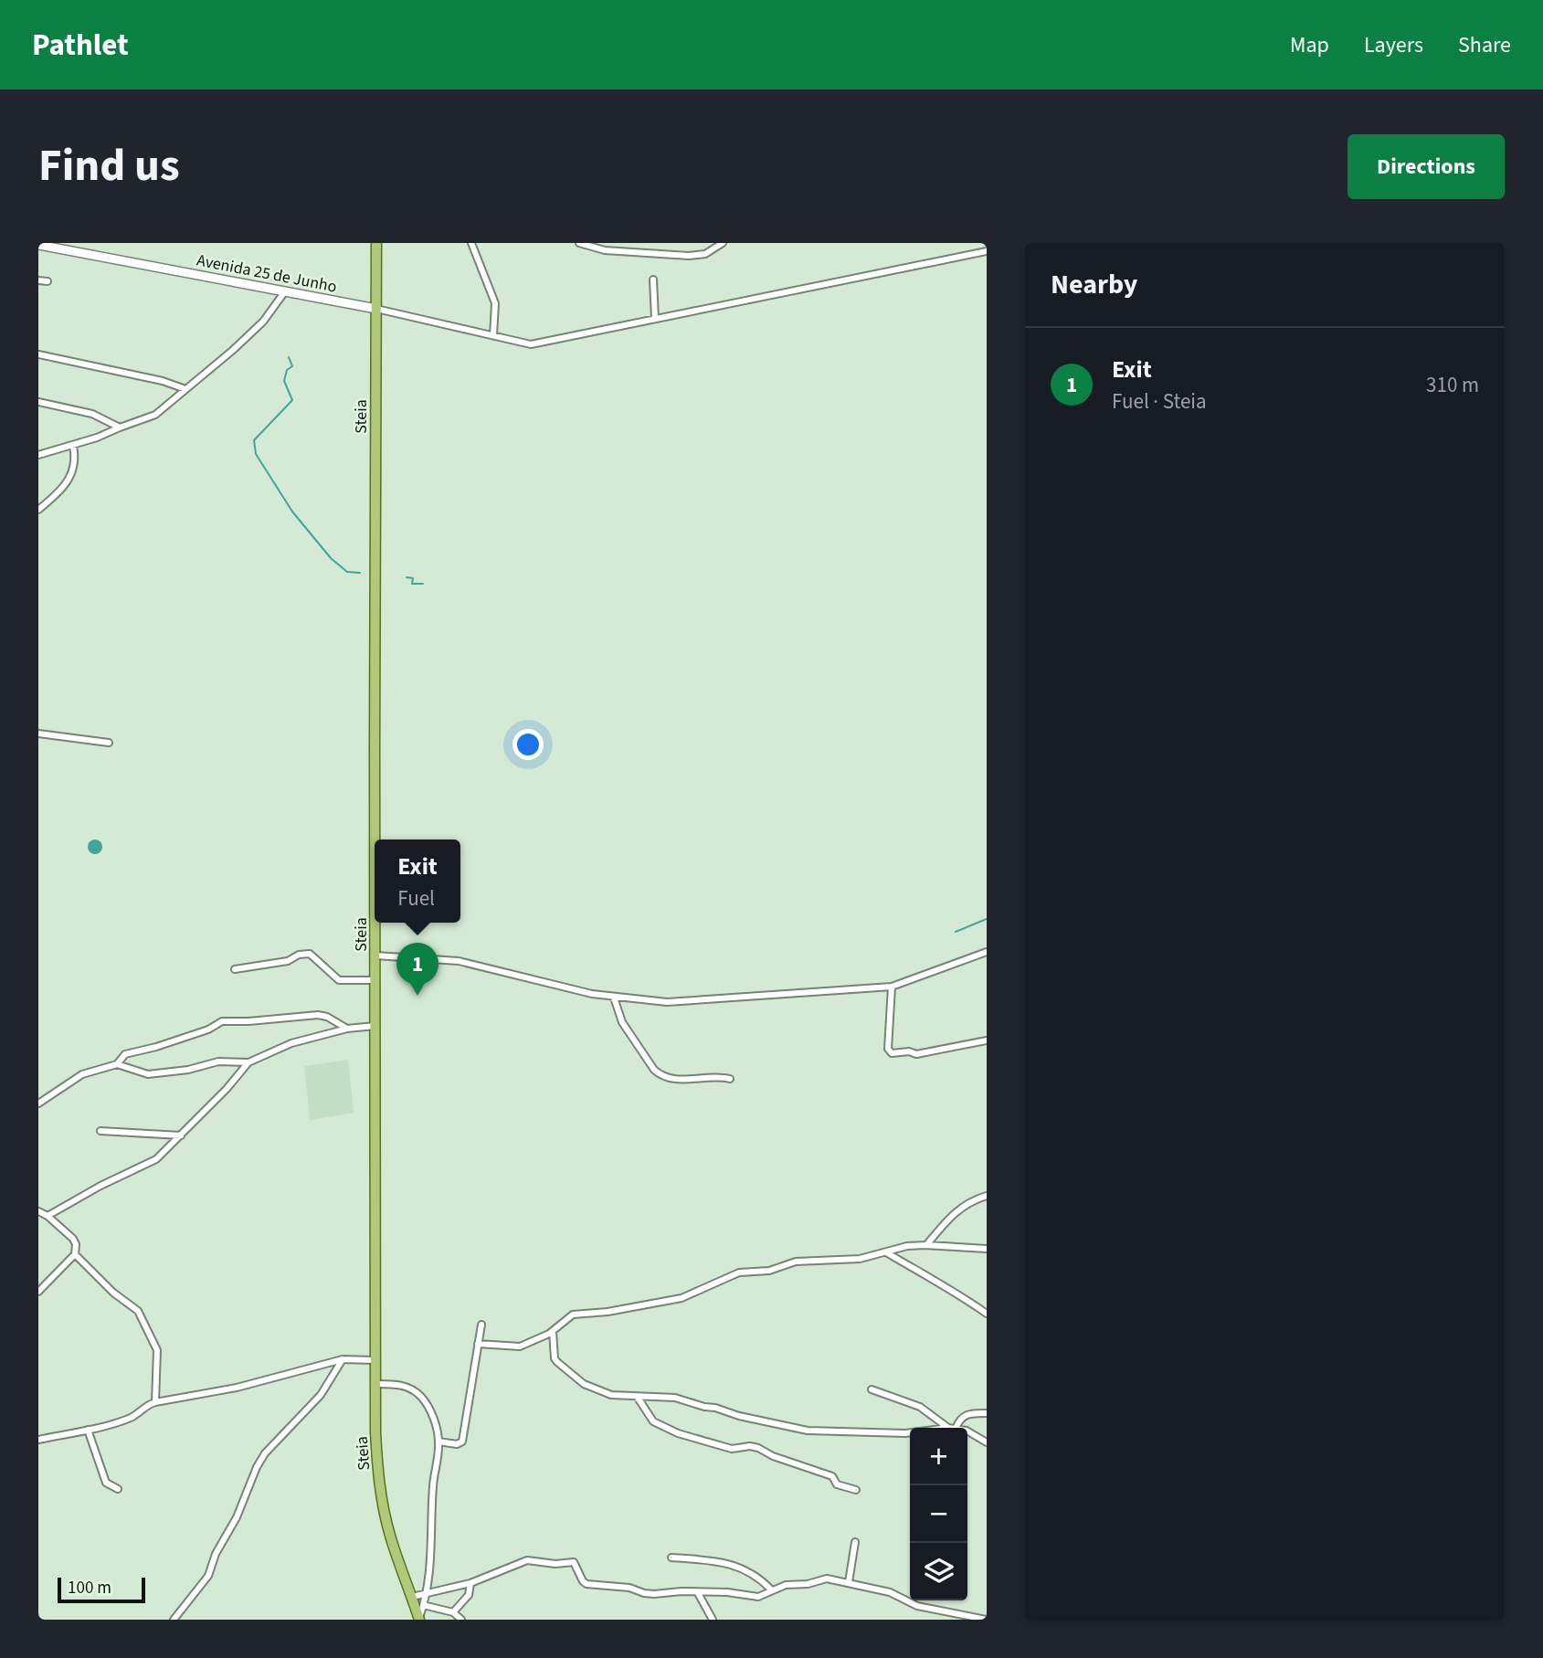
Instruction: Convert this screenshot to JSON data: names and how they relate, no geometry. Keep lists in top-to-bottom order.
{
  "streets": {
    "main road": ["Steia"],
    "street": ["Avenida 25 de Junho"]
  },
  "crossings": [
    ["Avenida 25 de Junho", "Steia"]
  ],
  "scale_bar": "100 m",
  "page": {
    "header": "Pathlet",
    "nav": ["Map", "Layers", "Share"],
    "title": "Find us",
    "buttons": "Directions",
    "heading": "Nearby",
    "list": [
      {
        "mark": "1",
        "name": "Exit",
        "note": "Fuel · Steia",
        "value": "310 m"
      }
    ],
    "popup": ["Exit", "Fuel"],
    "pins": "1",
    "map_buttons": ["+", "−"],
    "scale": "100 m"
  }
}
